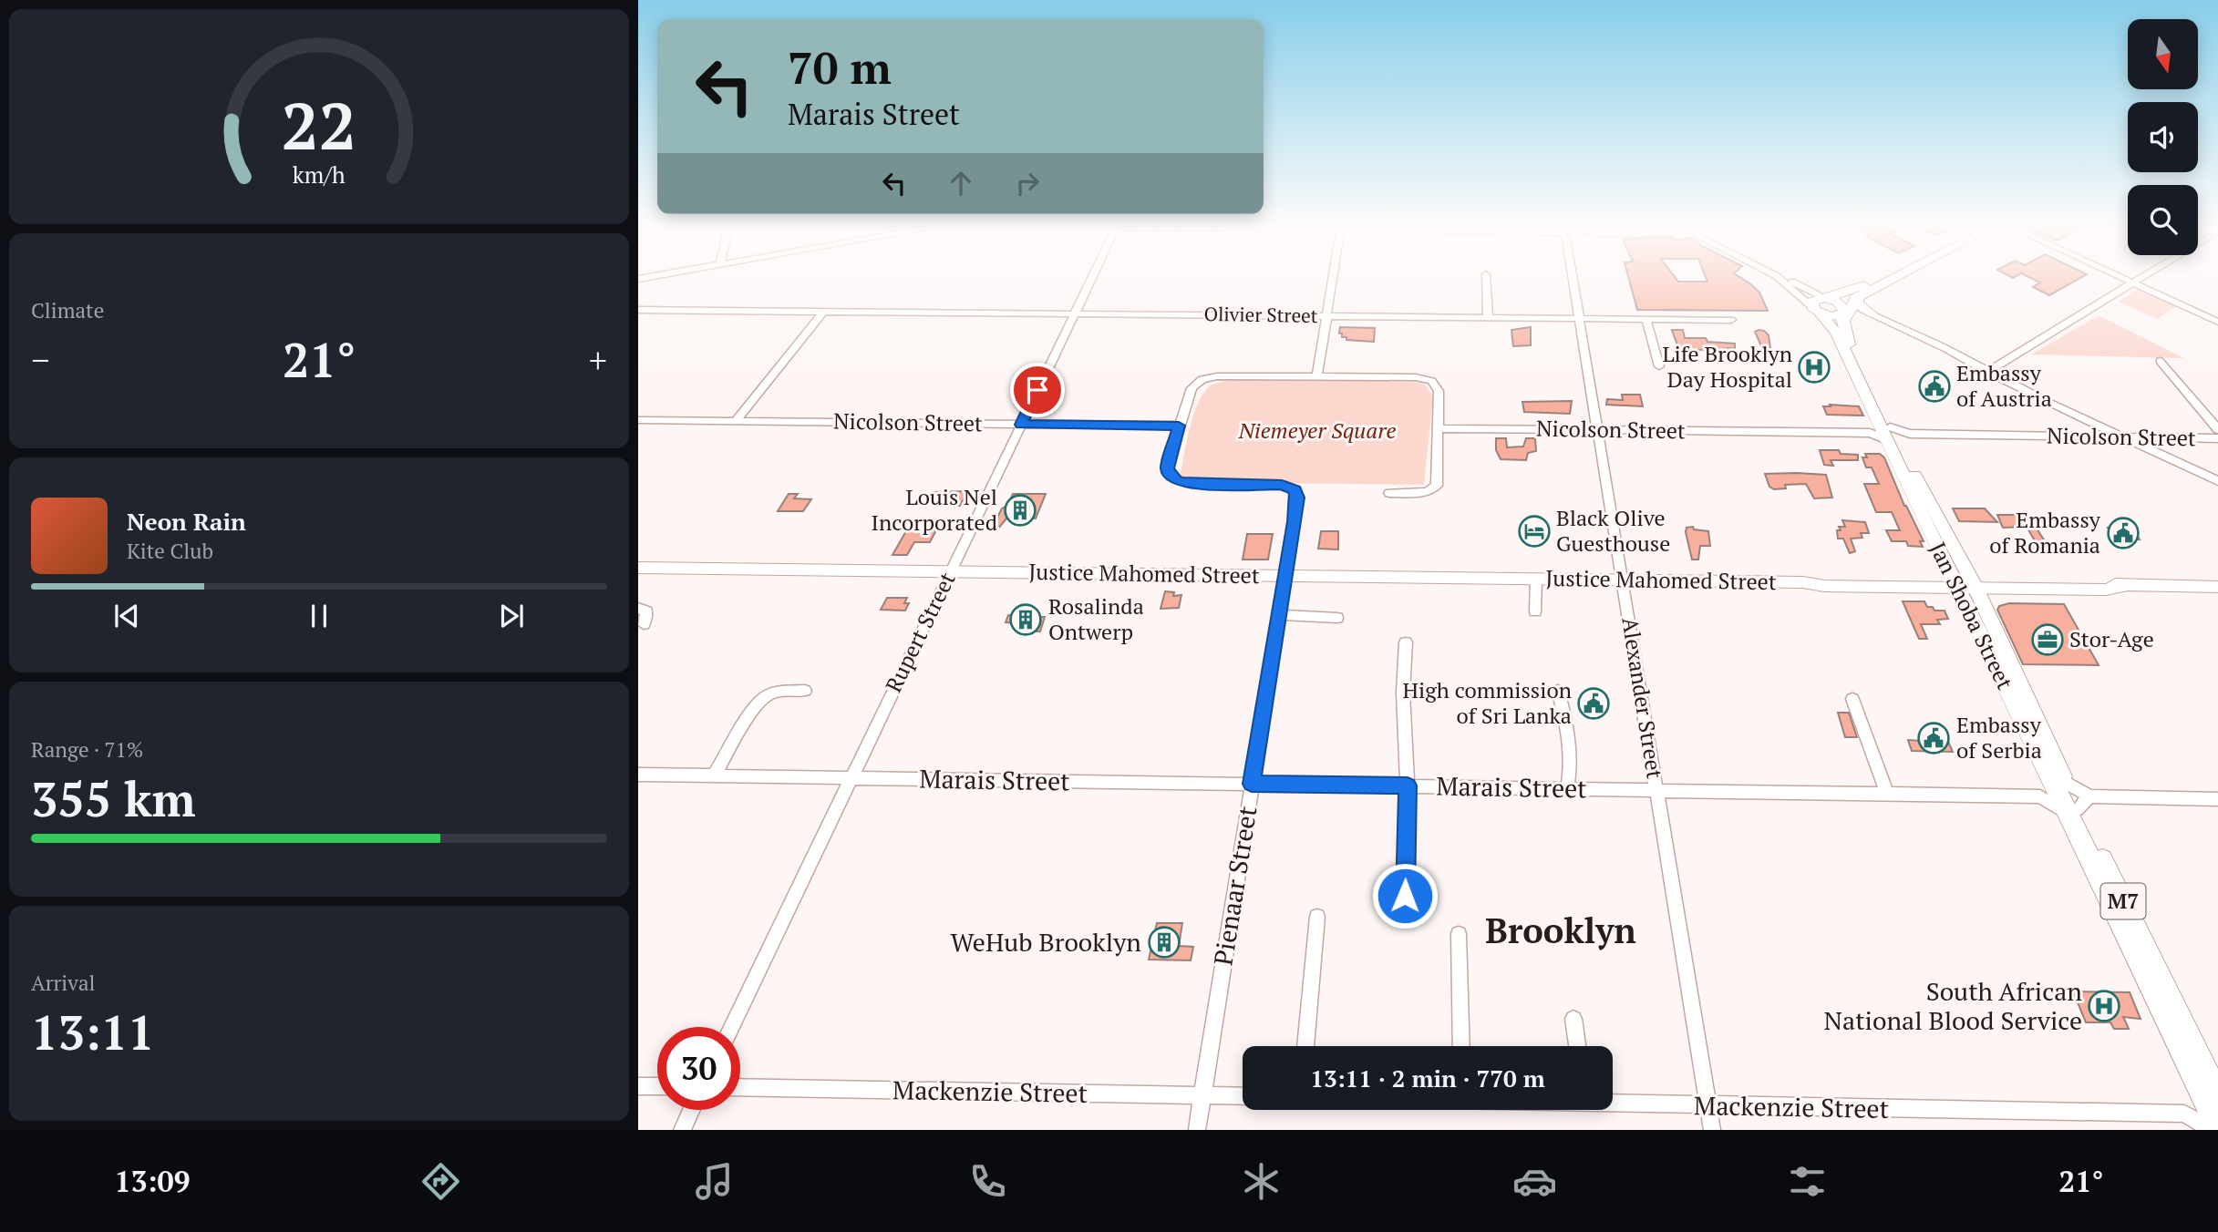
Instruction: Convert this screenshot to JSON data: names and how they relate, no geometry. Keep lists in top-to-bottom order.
{
  "streets": {
    "main road": ["Justice Mahomed Street", "Jan Shoba Street", "M7"],
    "street": [
      "Olivier Street",
      "Nicolson Street",
      "Rupert Street",
      "Alexander Street",
      "Marais Street",
      "Pienaar Street",
      "Mackenzie Street"
    ]
  },
  "crossings": [
    ["Olivier Street", "Rupert Street"],
    ["Olivier Street", "Alexander Street"],
    ["Nicolson Street", "Jan Shoba Street"],
    ["Nicolson Street", "Rupert Street"],
    ["Nicolson Street", "Alexander Street"],
    ["Justice Mahomed Street", "Jan Shoba Street"],
    ["Justice Mahomed Street", "Rupert Street"],
    ["Justice Mahomed Street", "Alexander Street"],
    ["Justice Mahomed Street", "Pienaar Street"],
    ["Jan Shoba Street", "Marais Street"],
    ["Rupert Street", "Marais Street"],
    ["Alexander Street", "Marais Street"],
    ["Alexander Street", "Mackenzie Street"],
    ["Marais Street", "Pienaar Street"],
    ["Pienaar Street", "Mackenzie Street"]
  ],
  "districts": ["Brooklyn"],
  "parks": ["Niemeyer Square"],
  "places": {
    "hospital": ["Life Brooklyn Day Hospital", "South African National Blood Service"],
    "public building": [
      "Embassy of Austria",
      "Embassy of Romania",
      "High commission of Sri Lanka",
      "Embassy of Serbia"
    ],
    "building": ["Louis Nel Incorporated", "Rosalinda Ontwerp", "WeHub Brooklyn"],
    "hotel": ["Black Olive Guesthouse"],
    "office": ["Stor-Age"]
  },
  "north": "bottom",
  "page": {
    "turn": ["70 m", "Marais Street"],
    "tile": [
      "Climate",
      ["Range · 71%", "355 km"],
      ["Arrival", "13:11"]
    ],
    "heat": ["−", "21°", "+"],
    "song": ["Neon Rain", "Kite Club"],
    "limit": "30",
    "trip": "13:11 · 2 min · 770 m",
    "tabs": ["13:09", "21°"],
    "gauge": ["22", "km/h"]
  }
}
